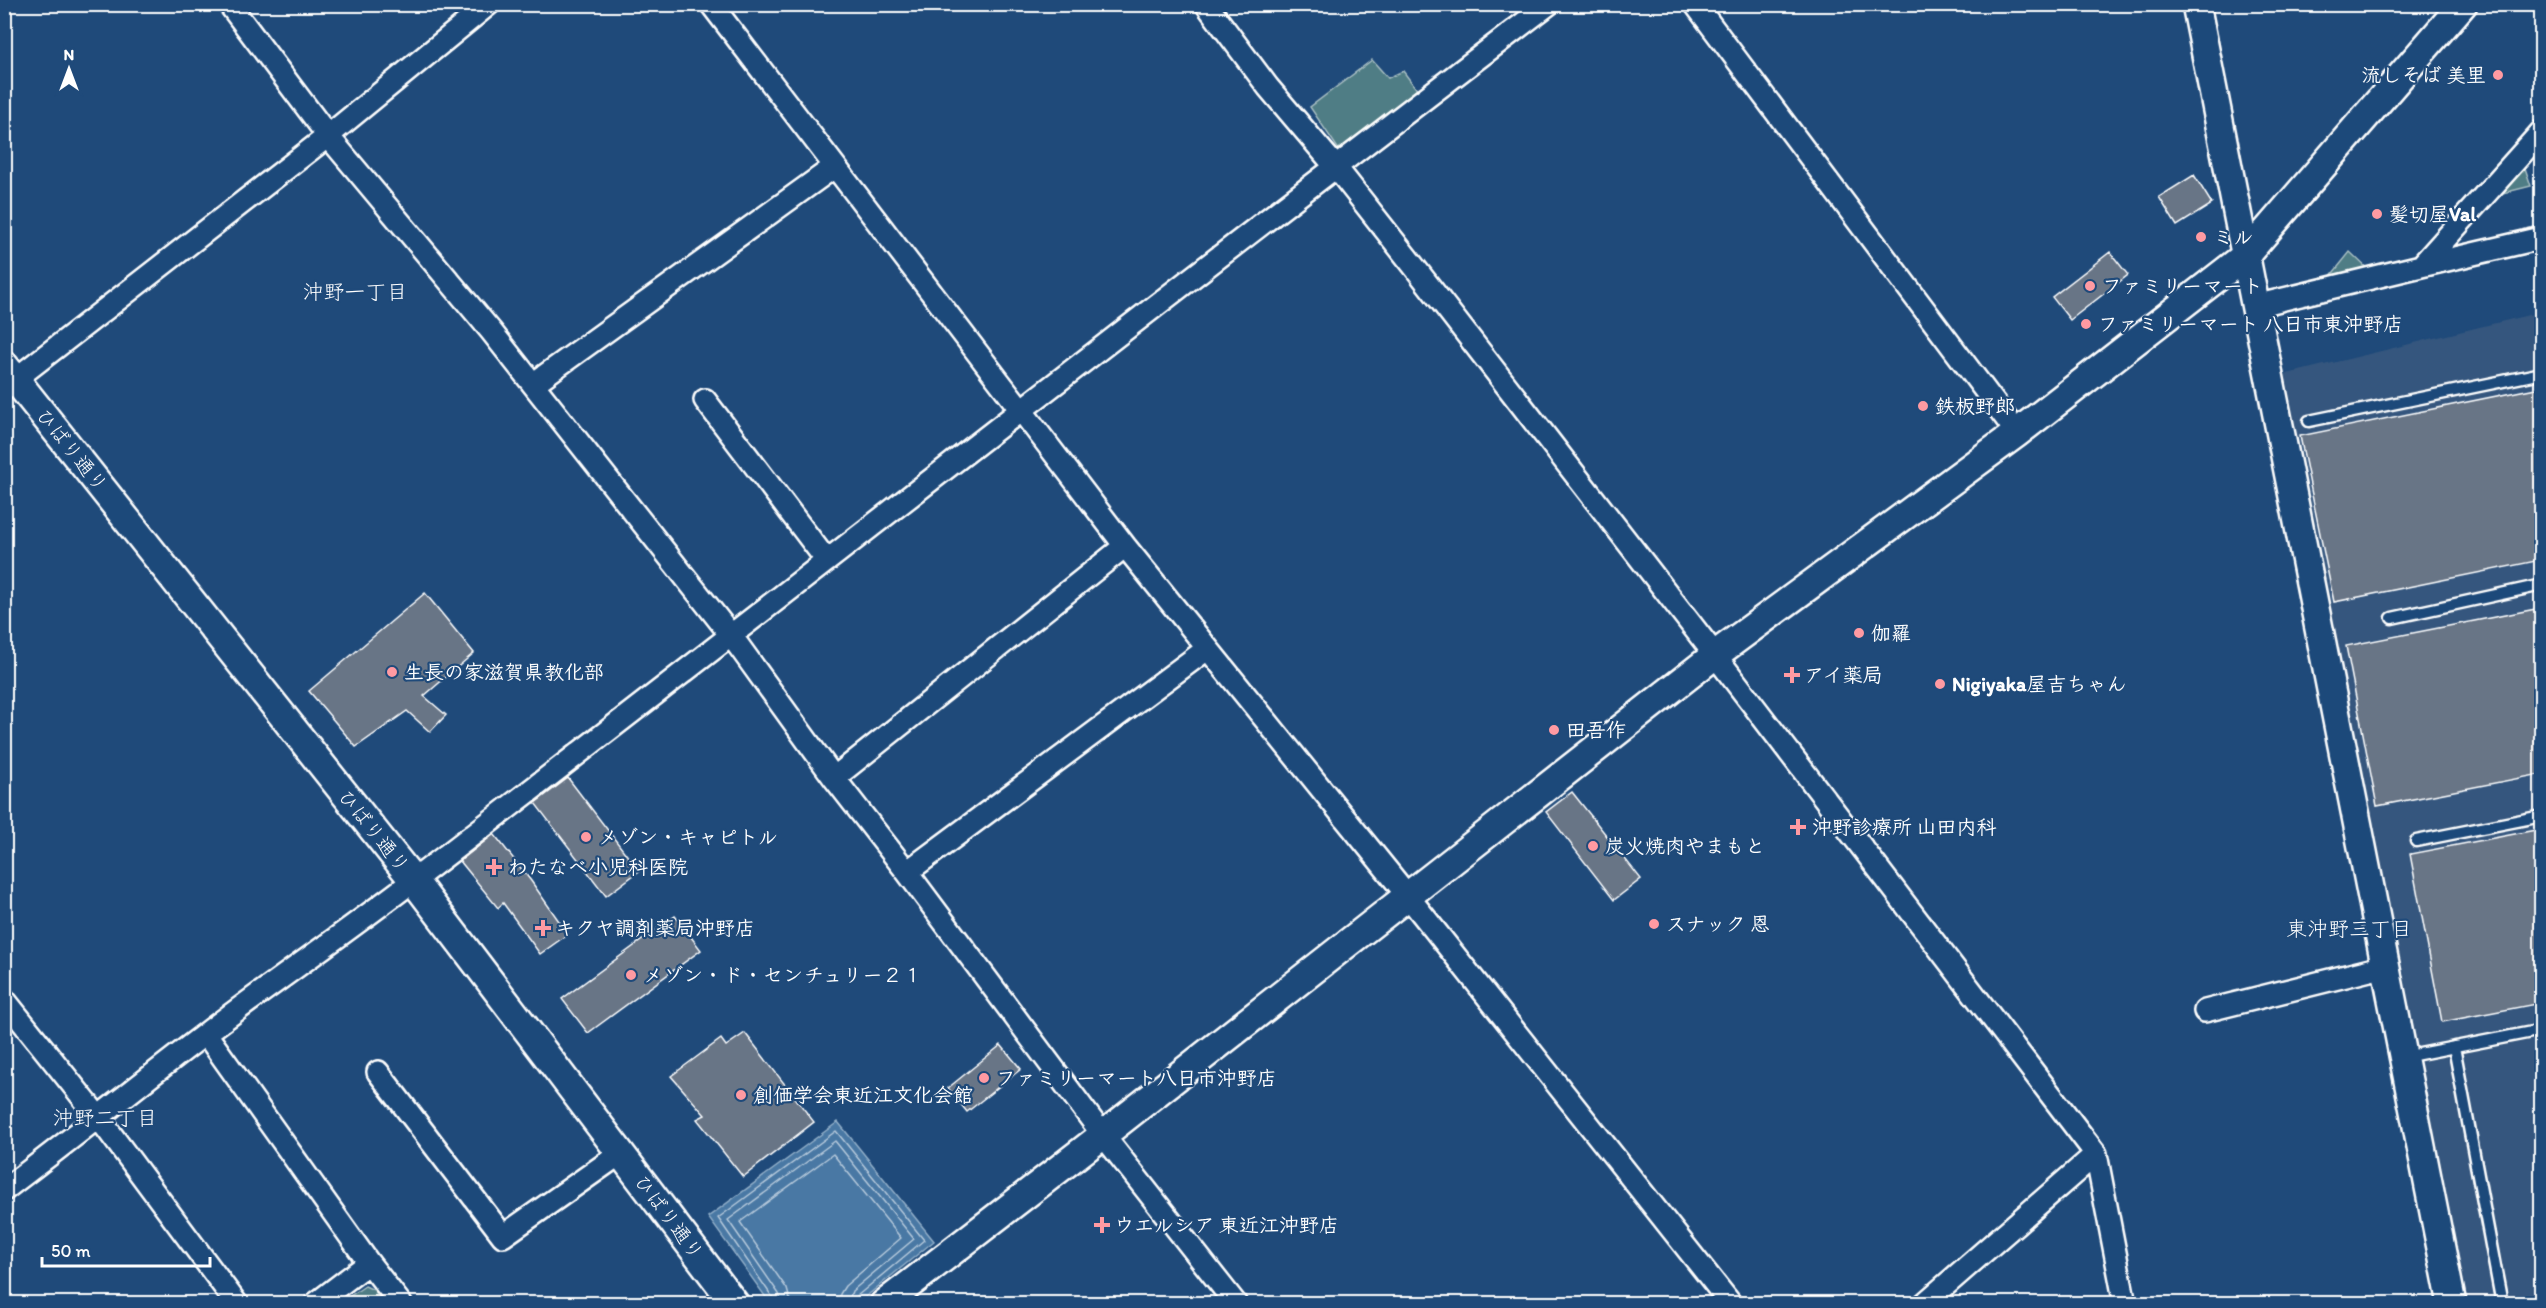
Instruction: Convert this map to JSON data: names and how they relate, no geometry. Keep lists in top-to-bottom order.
{
  "streets": {
    "street": ["ひばり通り"]
  },
  "districts": ["沖野一丁目", "東沖野三丁目", "沖野二丁目"],
  "places": {
    "other": [
      "流しそば 美里",
      "髪切屋Val",
      "ミル",
      "ファミリーマート",
      "ファミリーマート 八日市東沖野店",
      "鉄板野郎",
      "伽羅",
      "生長の家滋賀県教化部",
      "Nigiyaka屋吉ちゃん",
      "田吾作",
      "メゾン・キャピトル",
      "炭火焼肉やまもと",
      "スナック 恩",
      "メゾン・ド・センチュリー２１",
      "ファミリーマート八日市沖野店",
      "創価学会東近江文化会館"
    ],
    "health": [
      "アイ薬局",
      "沖野診療所 山田内科",
      "わたなべ小児科医院",
      "キクヤ調剤薬局沖野店",
      "ウエルシア 東近江沖野店"
    ]
  },
  "scale_bar": "50 m",
  "north": "top"
}
